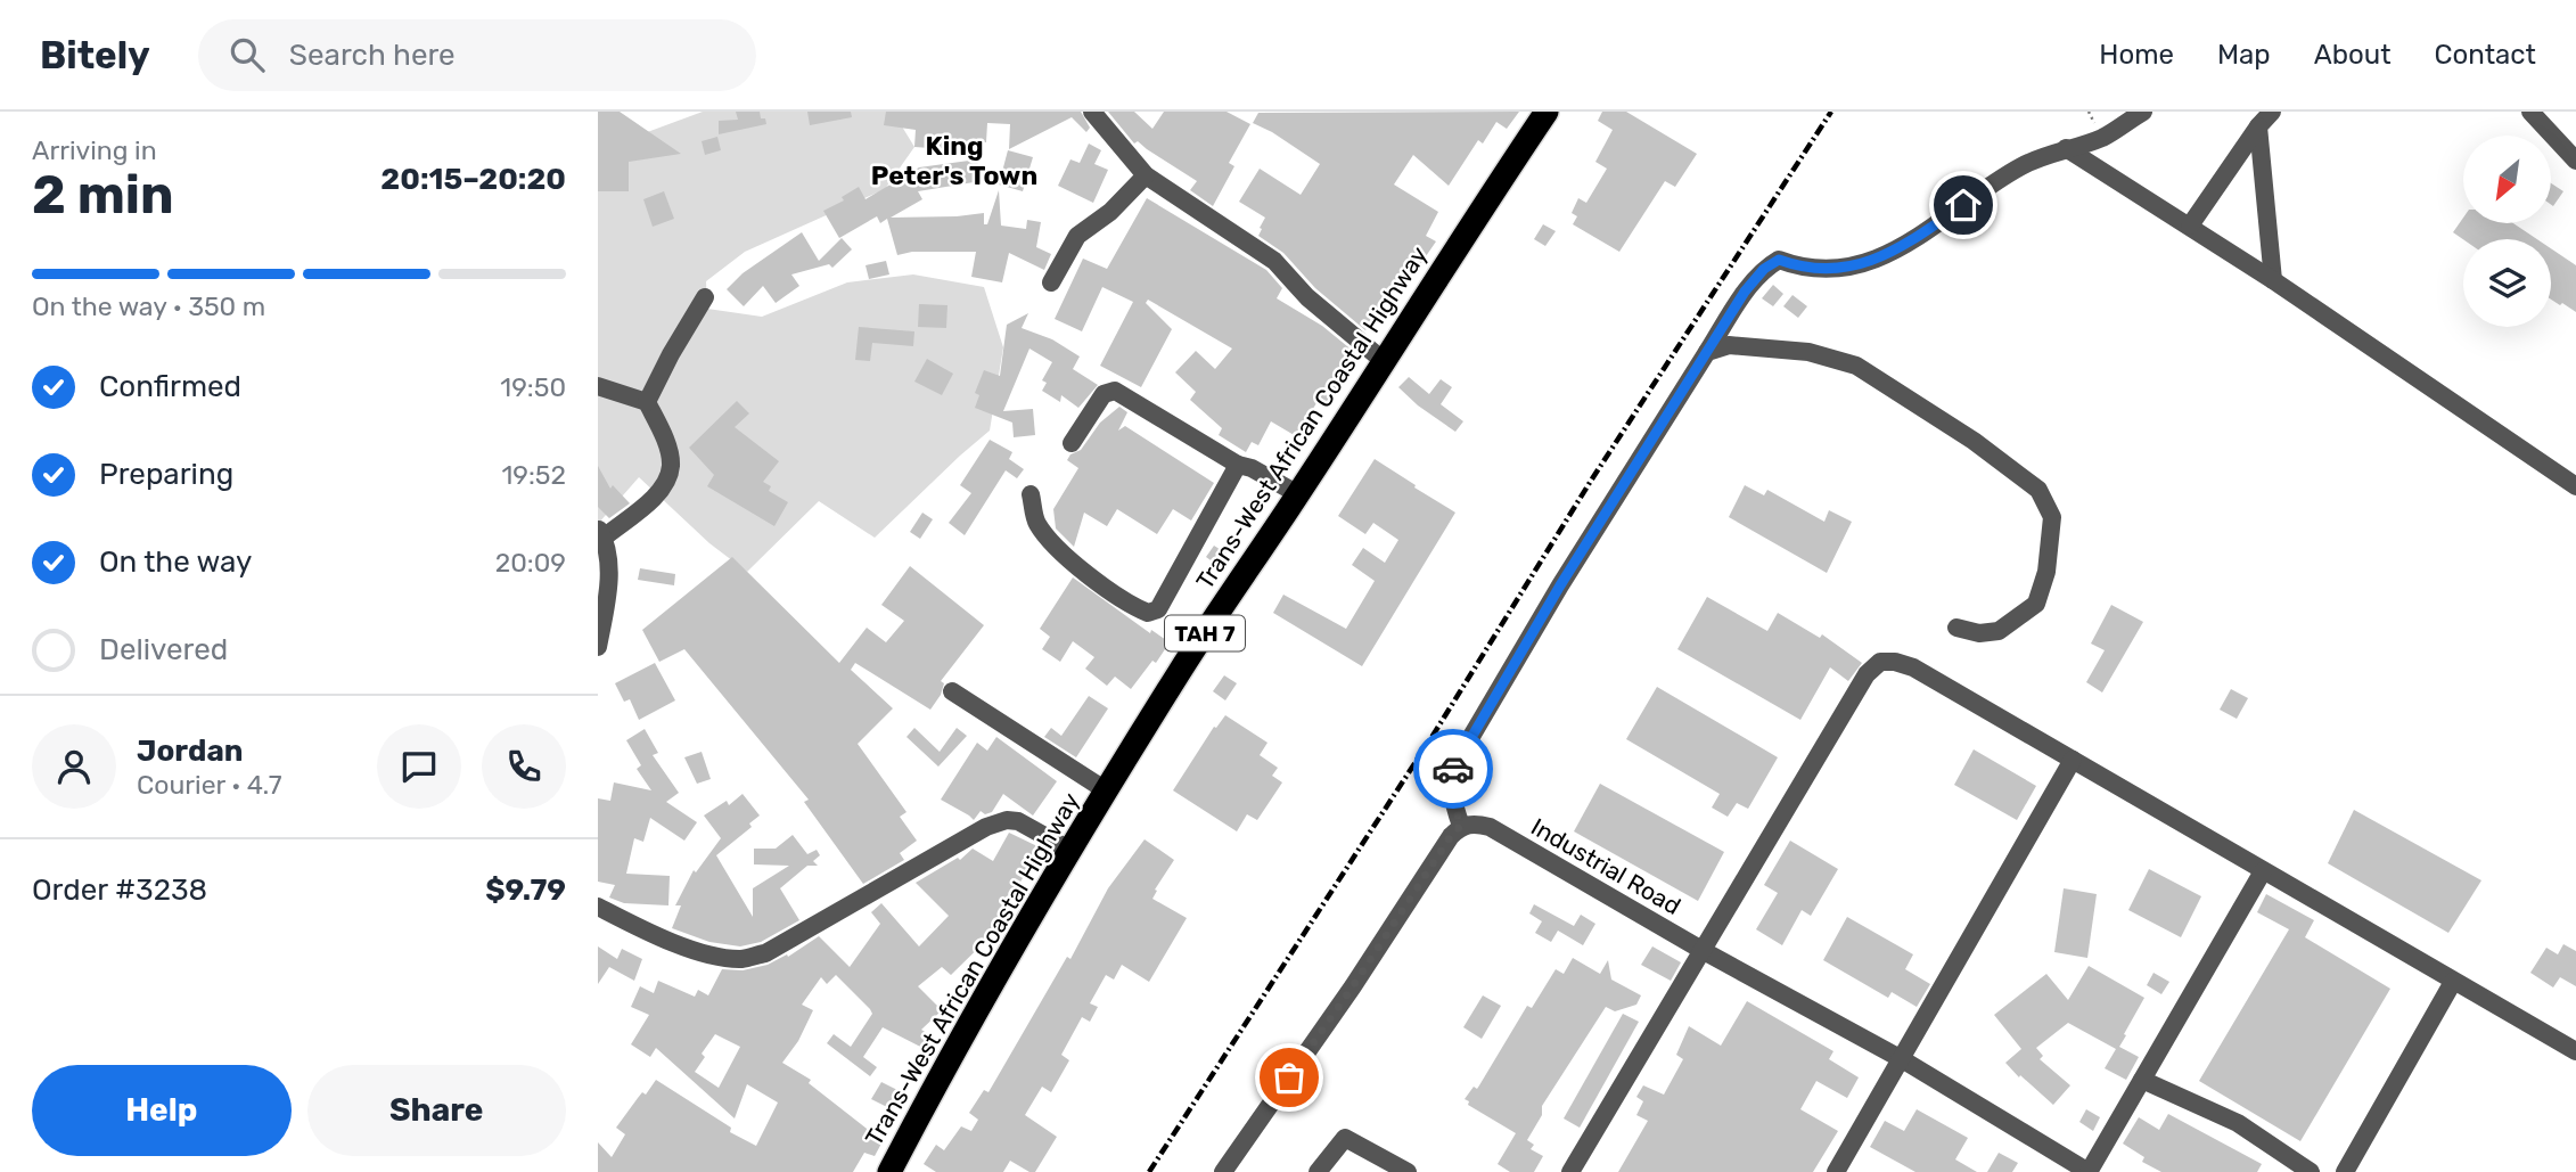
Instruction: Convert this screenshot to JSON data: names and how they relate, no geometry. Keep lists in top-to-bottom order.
{
  "streets": {
    "highway": ["Trans-West African Coastal Highway", "TAH 7"],
    "street": ["Industrial Road"]
  },
  "districts": ["King Peter's Town"],
  "north": "bottom left",
  "page": {
    "header": "Bitely",
    "search": "Search here",
    "nav": [
      "Home",
      "Map",
      "About",
      "Contact"
    ],
    "heading": ["2 min", "Arriving in", "20:15–20:20"],
    "panel": [
      "Jordan",
      "Courier · 4.7",
      "Order #3238",
      "$9.79"
    ],
    "bar": "On the way · 350 m",
    "list": [
      ["Confirmed", "19:50"],
      ["Preparing", "19:52"],
      ["On the way", "20:09"],
      "Delivered"
    ],
    "buttons": ["Help", "Share"]
  }
}
